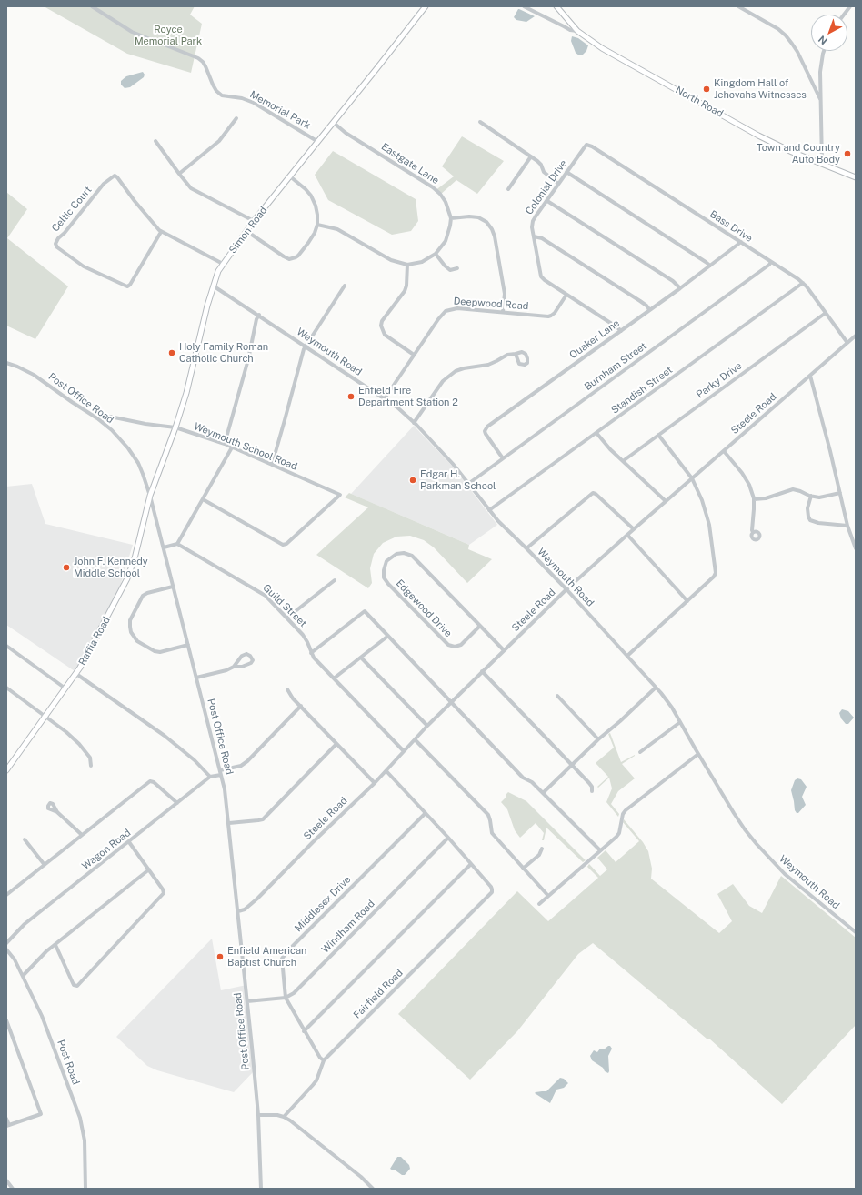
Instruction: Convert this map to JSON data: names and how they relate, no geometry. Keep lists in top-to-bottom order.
{
  "streets": {
    "main road": ["North Road", "Simon Road", "Raffia Road"],
    "street": [
      "Memorial Park",
      "Eastgate Lane",
      "Colonial Drive",
      "Celtic Court",
      "Bass Drive",
      "Deepwood Road",
      "Quaker Lane",
      "Weymouth Road",
      "Burnham Street",
      "Parky Drive",
      "Standish Street",
      "Post Office Road",
      "Steele Road",
      "Weymouth School Road",
      "Guild Street",
      "Edgewood Drive",
      "Wagon Road",
      "Middlesex Drive",
      "Windham Road",
      "Fairfield Road",
      "Post Road"
    ]
  },
  "crossings": [
    ["Memorial Park", "Simon Road"],
    ["Eastgate Lane", "Simon Road"],
    ["Colonial Drive", "Bass Drive"],
    ["Colonial Drive", "Deepwood Road"],
    ["Colonial Drive", "Quaker Lane"],
    ["Bass Drive", "Quaker Lane"],
    ["Bass Drive", "Burnham Street"],
    ["Bass Drive", "Parky Drive"],
    ["Bass Drive", "Standish Street"],
    ["Bass Drive", "Steele Road"],
    ["Simon Road", "Weymouth Road"],
    ["Simon Road", "Post Office Road"],
    ["Simon Road", "Weymouth School Road"],
    ["Simon Road", "Raffia Road"],
    ["Deepwood Road", "Weymouth Road"],
    ["Quaker Lane", "Burnham Street"],
    ["Weymouth Road", "Burnham Street"],
    ["Weymouth Road", "Standish Street"],
    ["Weymouth Road", "Steele Road"],
    ["Post Office Road", "Steele Road"],
    ["Post Office Road", "Weymouth School Road"],
    ["Post Office Road", "Raffia Road"],
    ["Post Office Road", "Wagon Road"],
    ["Steele Road", "Guild Street"],
    ["Steele Road", "Edgewood Drive"],
    ["Middlesex Drive", "Windham Road"],
    ["Middlesex Drive", "Fairfield Road"]
  ],
  "parks": ["Royce Memorial Park"],
  "places": [
    "Kingdom Hall of Jehovahs Witnesses",
    "Town and Country Auto Body",
    "Holy Family Roman Catholic Church",
    "Enfield Fire Department Station 2",
    "Edgar H. Parkman School",
    "John F. Kennedy Middle School",
    "Enfield American Baptist Church"
  ],
  "north": "bottom left"
}
